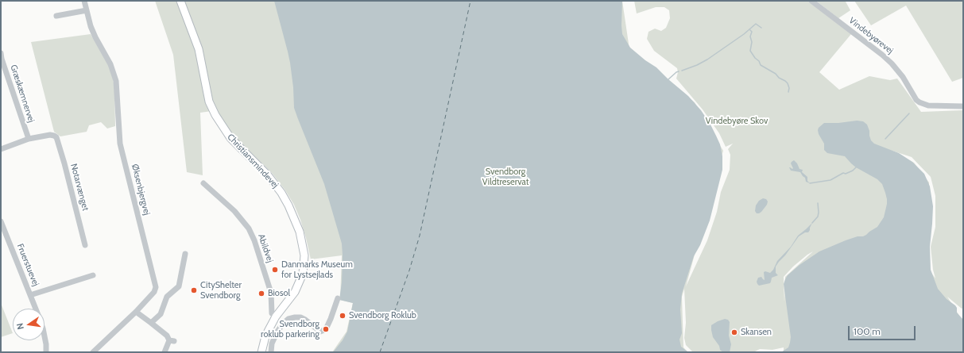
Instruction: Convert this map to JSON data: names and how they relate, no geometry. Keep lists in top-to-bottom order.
{
  "streets": {
    "street": [
      "Vindebyørevej",
      "Græskæmnervej",
      "Christiansmindevej",
      "Notarvænget",
      "Øksenbjergvej",
      "Abildvej",
      "Fruerstuevej"
    ]
  },
  "crossings": [
    ["Græskæmnervej", "Notarvænget"],
    ["Christiansmindevej", "Abildvej"]
  ],
  "parks": ["Vindebyøre Skov", "Svendborg Vildtreservat"],
  "places": [
    "Danmarks Museum for Lystsejlads",
    "CityShelter Svendborg",
    "Biosol",
    "Svendborg Roklub",
    "Svendborg roklub parkering",
    "Skansen"
  ],
  "scale_bar": "100 m",
  "north": "left"
}
